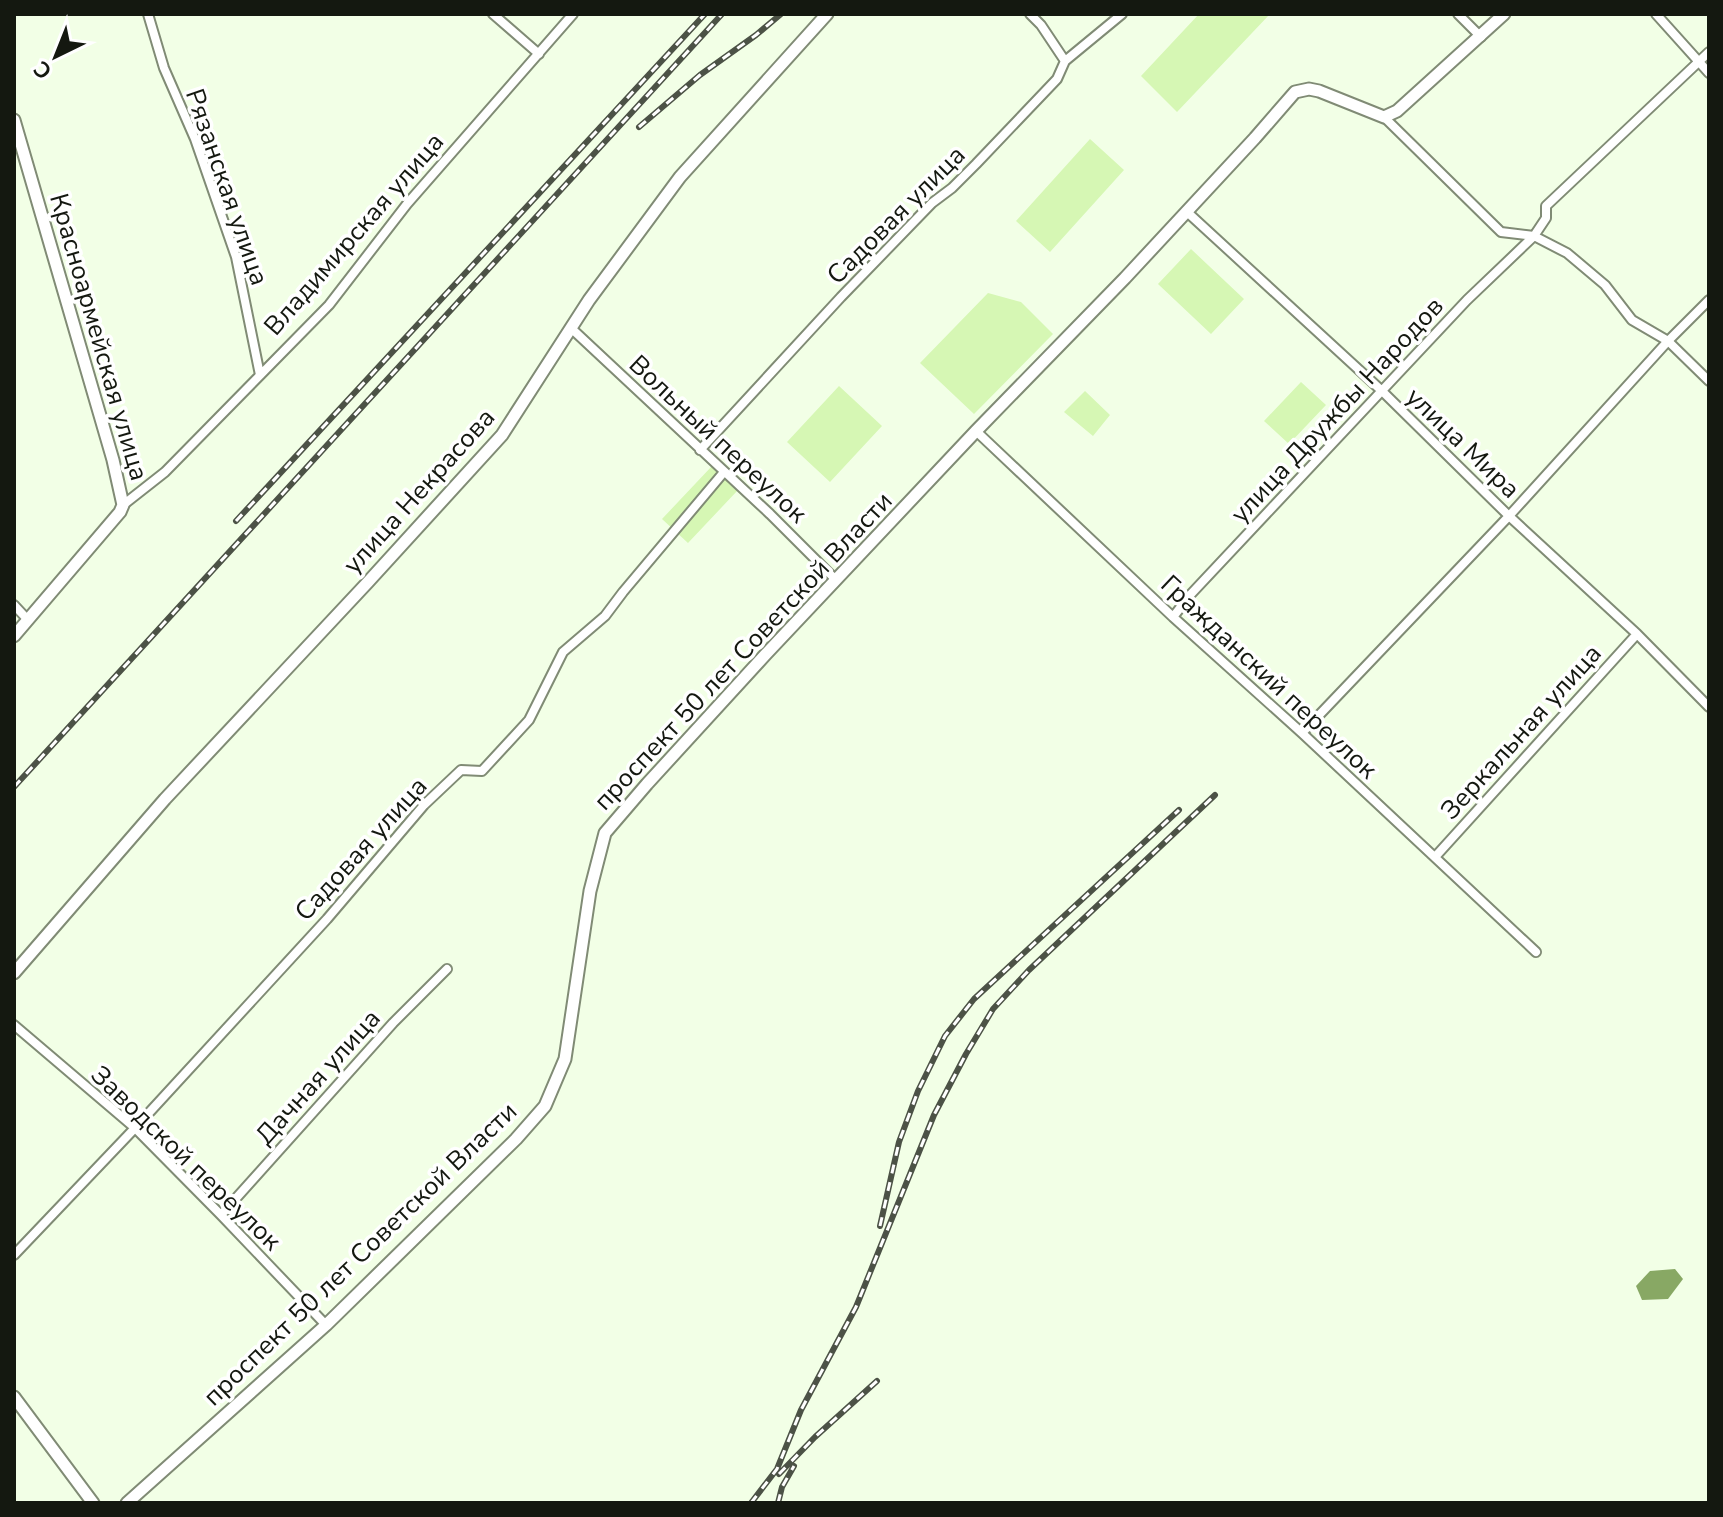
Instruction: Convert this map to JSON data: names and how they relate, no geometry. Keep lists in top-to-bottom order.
{
  "streets": {
    "main road": ["Красноармейская улица", "улица Некрасова", "проспект 50 лет Советской Власти"],
    "street": [
      "Рязанская улица",
      "Садовая улица",
      "Владимирская улица",
      "улица Дружбы Народов",
      "Вольный переулок",
      "улица Мира",
      "Гражданский переулок",
      "Зеркальная улица",
      "Дачная улица",
      "Заводской переулок"
    ]
  },
  "crossings": [
    ["Рязанская улица", "Владимирская улица"],
    ["Садовая улица", "Вольный переулок"],
    ["Садовая улица", "Заводской переулок"],
    ["Владимирская улица", "Красноармейская улица"],
    ["улица Дружбы Народов", "улица Мира"],
    ["улица Дружбы Народов", "Гражданский переулок"],
    ["Вольный переулок", "улица Некрасова"],
    ["Вольный переулок", "проспект 50 лет Советской Власти"],
    ["улица Мира", "проспект 50 лет Советской Власти"],
    ["улица Мира", "Зеркальная улица"],
    ["проспект 50 лет Советской Власти", "Гражданский переулок"],
    ["проспект 50 лет Советской Власти", "Заводской переулок"],
    ["Гражданский переулок", "Зеркальная улица"],
    ["Дачная улица", "Заводской переулок"]
  ],
  "north": "bottom left"
}
